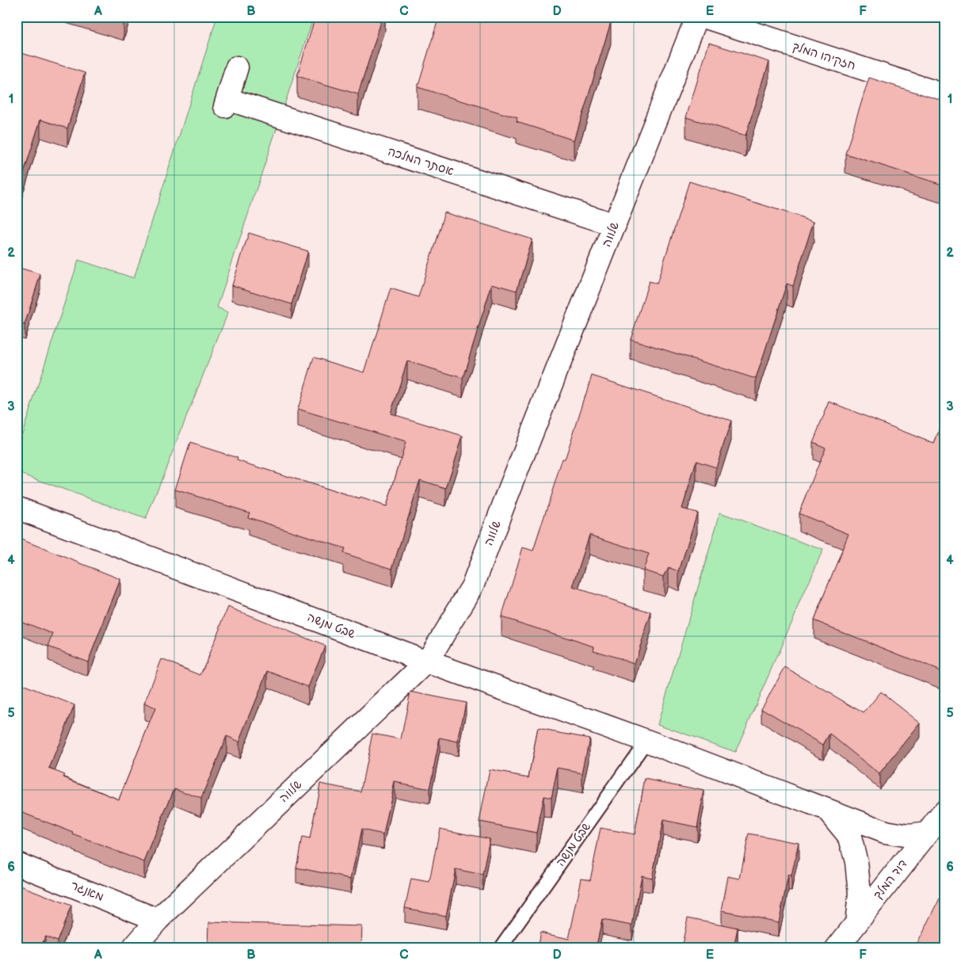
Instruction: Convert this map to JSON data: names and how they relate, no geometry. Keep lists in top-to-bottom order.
{
  "streets": {
    "street": [
      "חזקיהו המלך",
      "אסתר המלכה",
      "שלווה",
      "שבט מנשה",
      "דוד המלך",
      "מאנגר"
    ]
  },
  "crossings": [
    ["אסתר המלכה", "שלווה"],
    ["שלווה", "שבט מנשה"],
    ["שלווה", "מאנגר"],
    ["שבט מנשה", "דוד המלך"]
  ],
  "grid": {
    "columns": [
      "A",
      "B",
      "C",
      "D",
      "E",
      "F"
    ],
    "rows": [
      "1",
      "2",
      "3",
      "4",
      "5",
      "6"
    ]
  }
}
